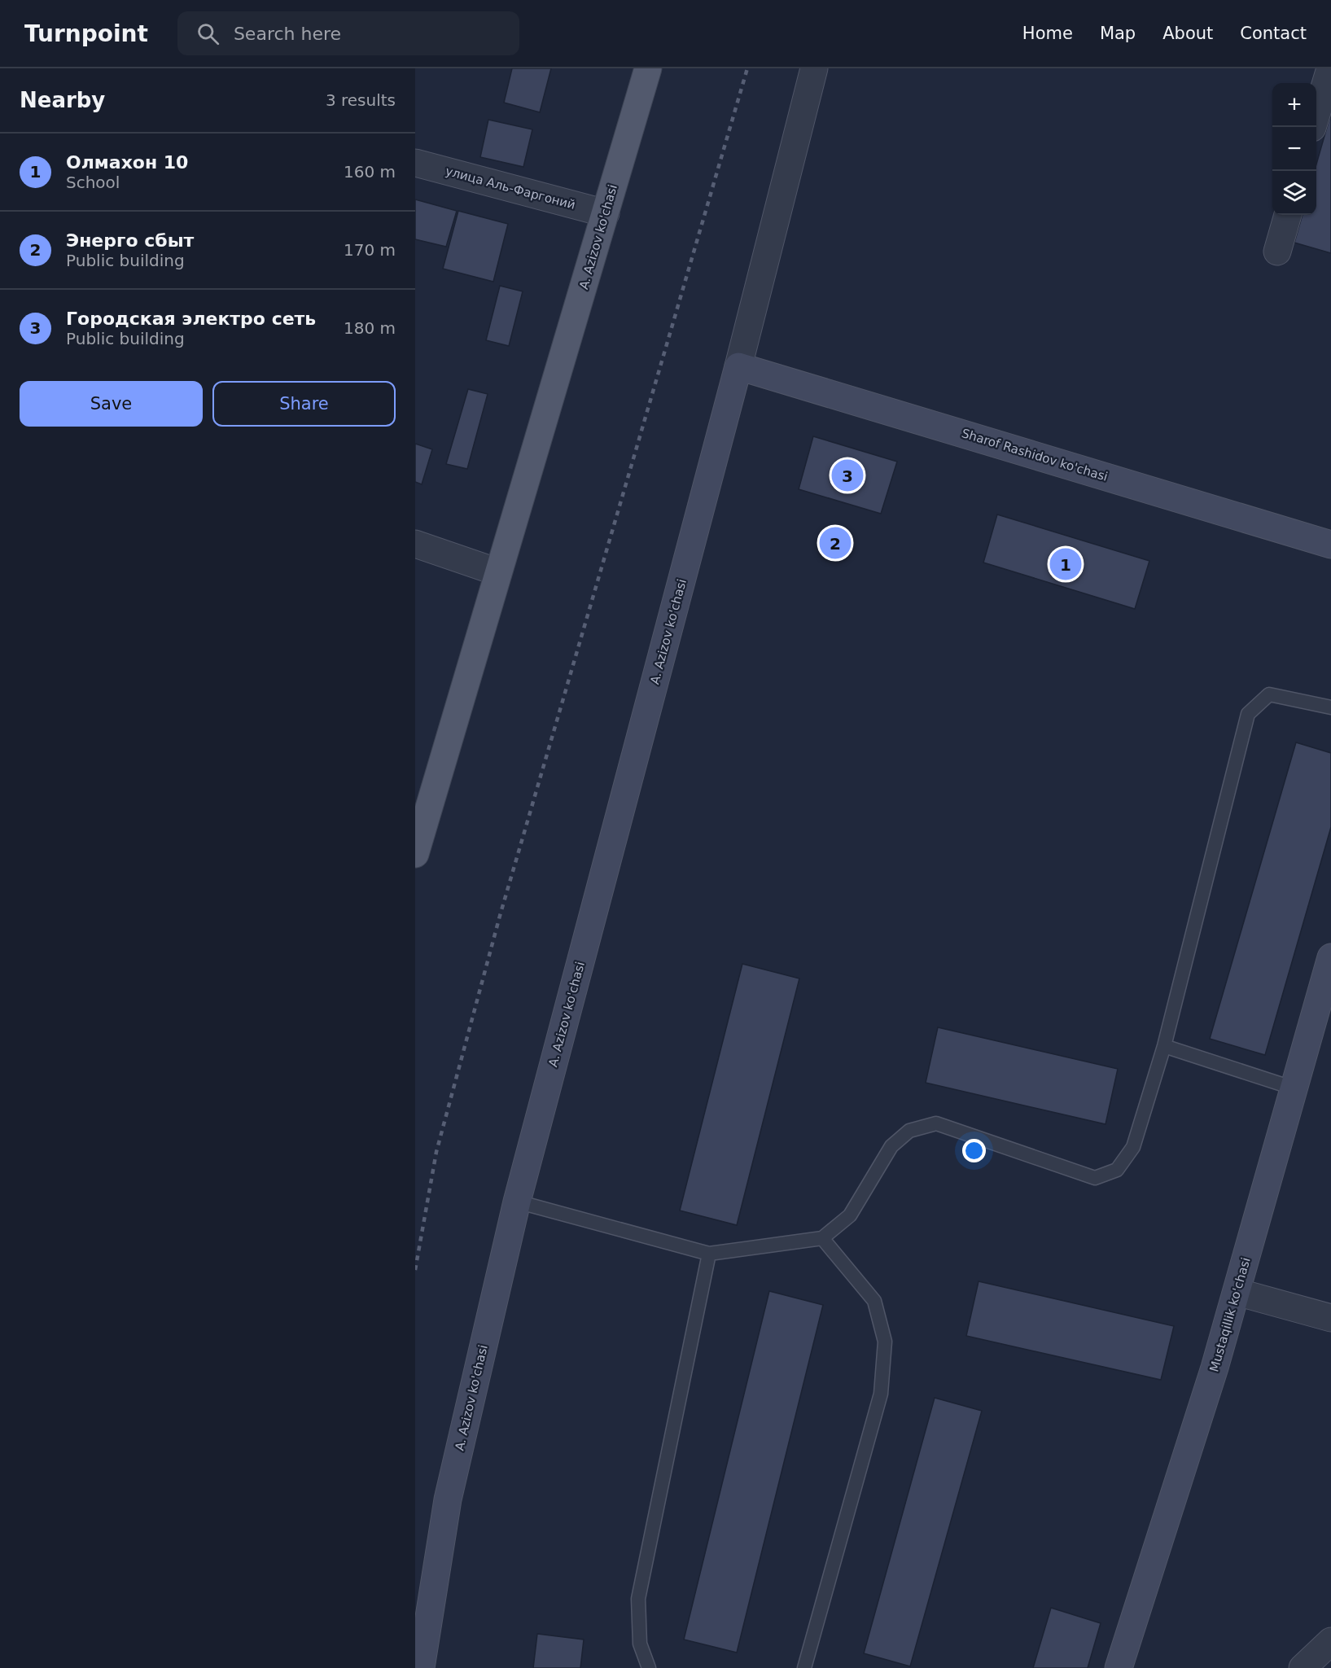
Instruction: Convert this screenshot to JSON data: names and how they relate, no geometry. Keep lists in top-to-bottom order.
{
  "streets": {
    "main road": ["A. Azizov ko'chasi"],
    "street": ["улица Аль-Фаргоний", "Sharof Rashidov ko'chasi", "Mustaqillik ko'chasi"]
  },
  "crossings": [
    ["улица Аль-Фаргоний", "A. Azizov ko'chasi"],
    ["A. Azizov ko'chasi", "Sharof Rashidov ko'chasi"]
  ],
  "page": {
    "header": "Turnpoint",
    "search": "Search here",
    "nav": [
      "Home",
      "Map",
      "About",
      "Contact"
    ],
    "heading": ["Nearby", "3 results"],
    "map_buttons": ["+", "−"],
    "list": [
      {
        "mark": "1",
        "name": "Олмахон 10",
        "note": "School",
        "value": "160 m"
      },
      {
        "mark": "2",
        "name": "Энерго сбыт",
        "note": "Public building",
        "value": "170 m"
      },
      {
        "mark": "3",
        "name": "Городская электро сеть",
        "note": "Public building",
        "value": "180 m"
      }
    ],
    "buttons": ["Save", "Share"],
    "pins": ["3", "2", "1"]
  }
}
